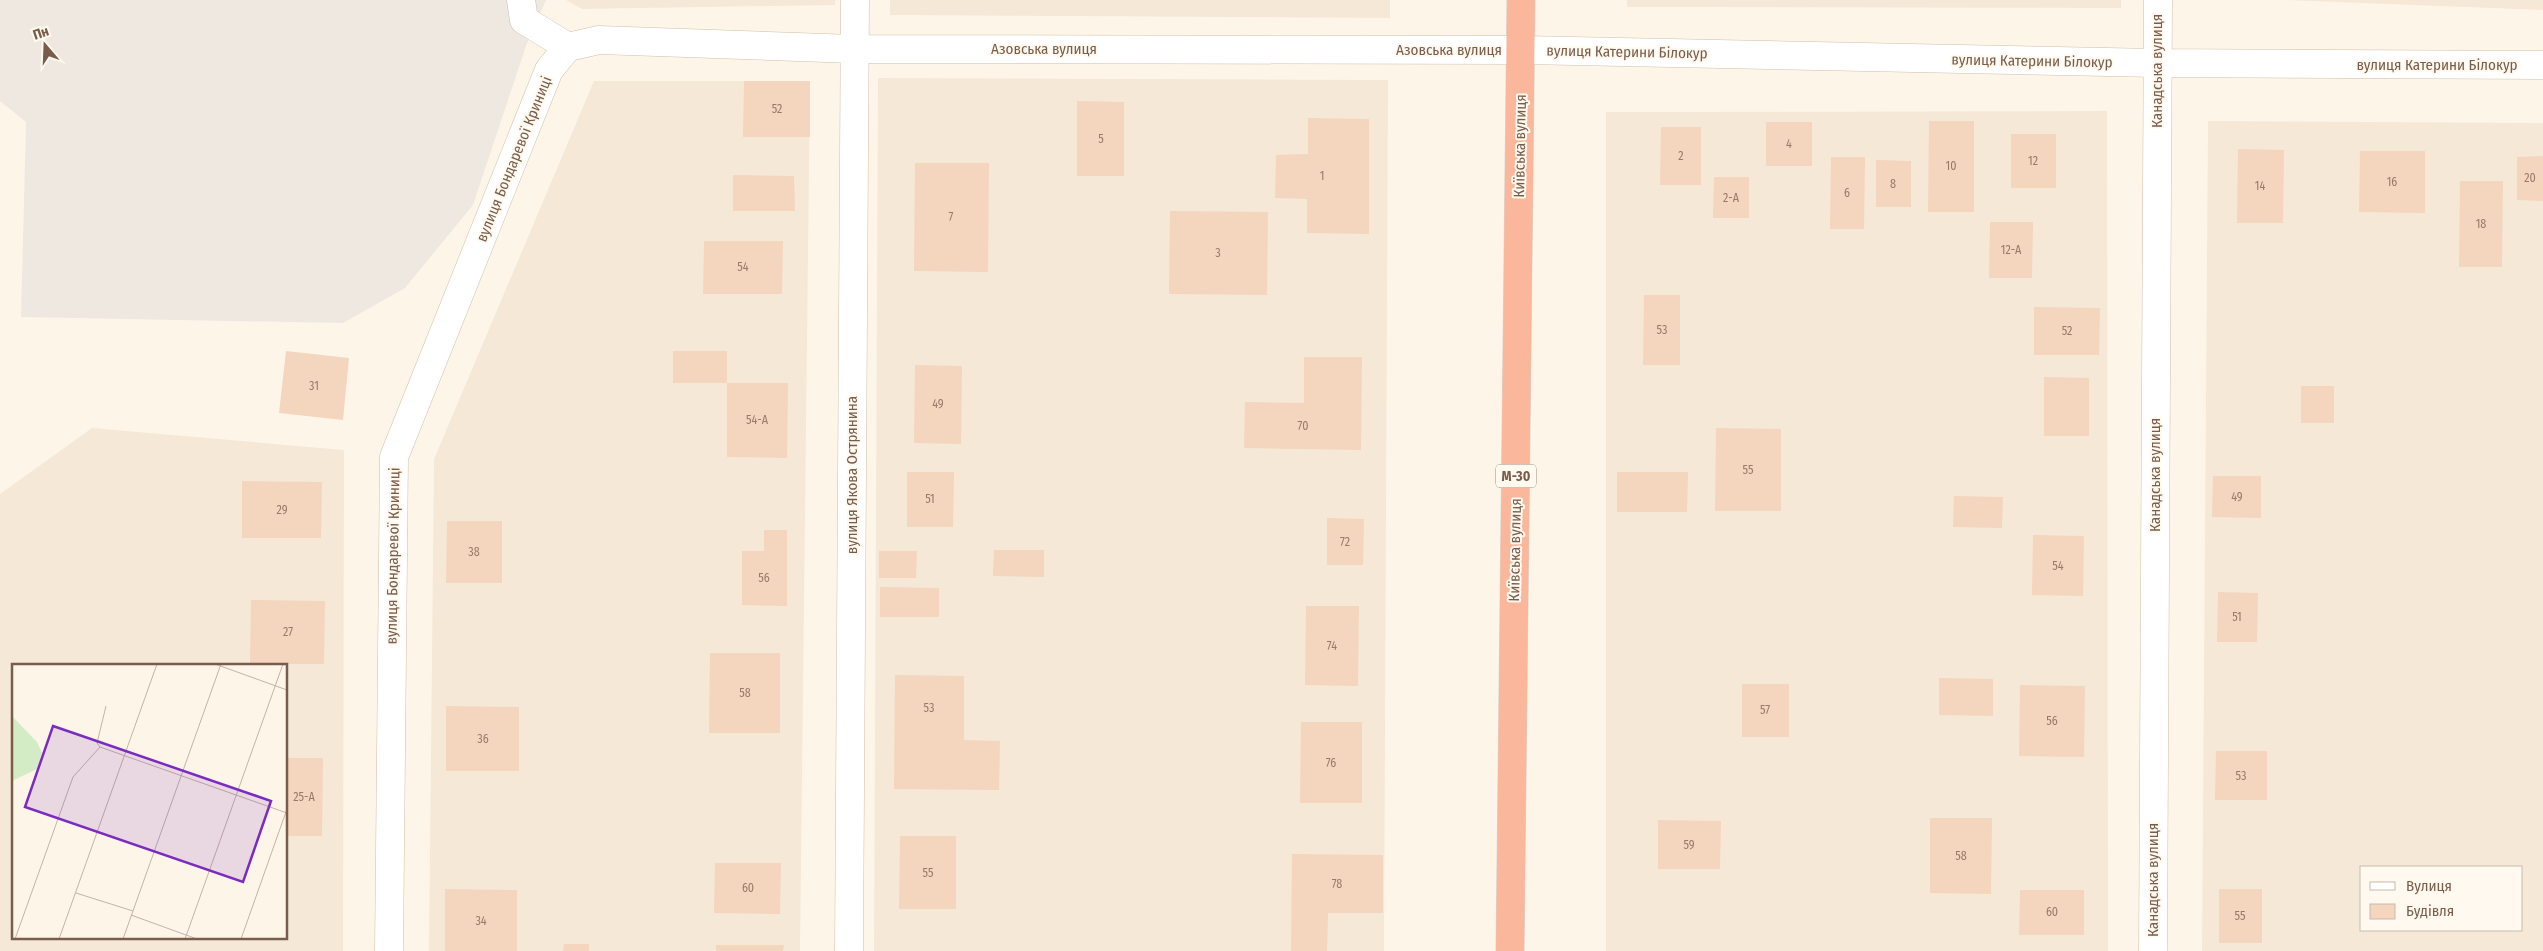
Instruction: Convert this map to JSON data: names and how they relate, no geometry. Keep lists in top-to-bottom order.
{
  "streets": {
    "highway": ["Київська вулиця", "М-30"],
    "street": [
      "Азовська вулиця",
      "вулиця Катерини Білокур",
      "Канадська вулиця",
      "вулиця Бондаревої Криниці",
      "вулиця Якова Острянина"
    ]
  },
  "crossings": [
    ["Азовська вулиця", "вулиця Катерини Білокур"],
    ["Азовська вулиця", "Київська вулиця"],
    ["Азовська вулиця", "вулиця Бондаревої Криниці"],
    ["Азовська вулиця", "вулиця Якова Острянина"],
    ["вулиця Катерини Білокур", "Канадська вулиця"],
    ["вулиця Катерини Білокур", "Київська вулиця"]
  ],
  "house_numbers": [
    "52",
    "5",
    "4",
    "2",
    "12",
    "10",
    "1",
    "20",
    "16",
    "8",
    "14",
    "6",
    "2-А",
    "7",
    "18",
    "12-А",
    "3",
    "54",
    "53",
    "52",
    "31",
    "49",
    "54-А",
    "70",
    "55",
    "49",
    "51",
    "29",
    "72",
    "38",
    "54",
    "56",
    "51",
    "27",
    "74",
    "58",
    "53",
    "57",
    "56",
    "36",
    "76",
    "53",
    "25-А",
    "59",
    "58",
    "55",
    "78",
    "60",
    "60",
    "55",
    "34"
  ],
  "legend": ["Вулиця", "Будівля"],
  "north": "top"
}
